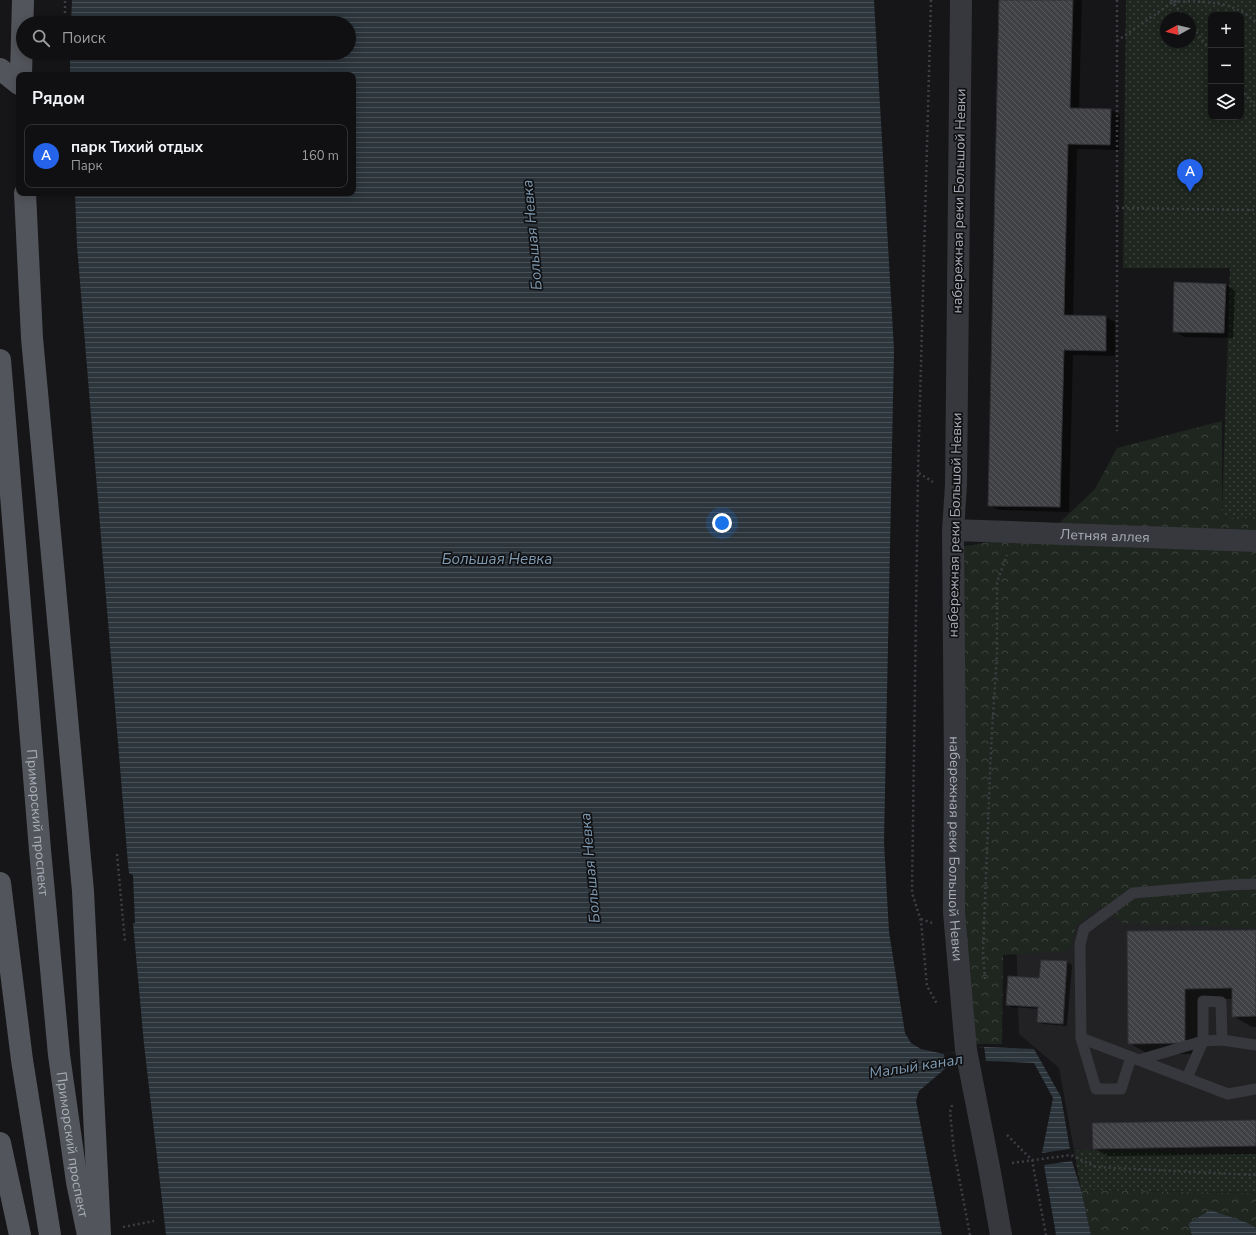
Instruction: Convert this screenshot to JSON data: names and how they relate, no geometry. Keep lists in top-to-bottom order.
{
  "streets": {
    "main road": ["Приморский проспект"],
    "street": ["набережная реки Большой Невки", "Летняя аллея"]
  },
  "crossings": [
    ["набережная реки Большой Невки", "Летняя аллея"]
  ],
  "water": ["Большая Невка", "Малый канал"],
  "north": "left",
  "page": {
    "map_buttons": ["+", "−"],
    "search": "Поиск",
    "heading": "Рядом",
    "list": [
      {
        "mark": "A",
        "name": "парк Тихий отдых",
        "note": "Парк",
        "value": "160 m"
      }
    ],
    "pins": "A"
  }
}
